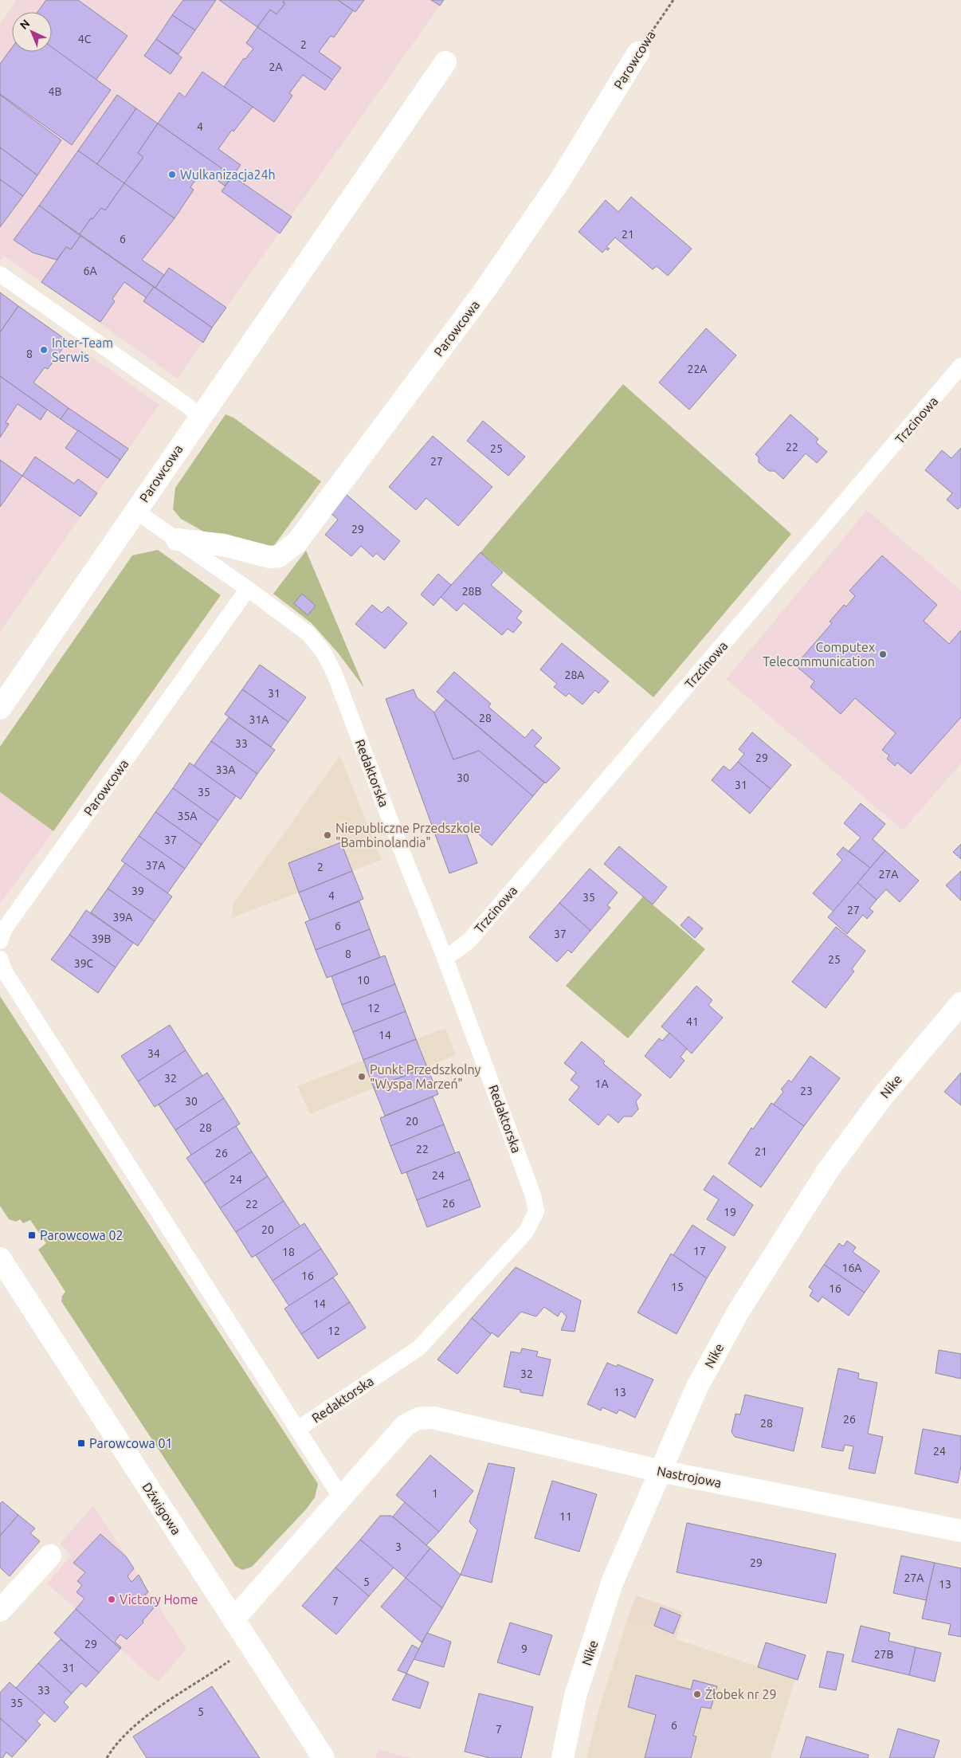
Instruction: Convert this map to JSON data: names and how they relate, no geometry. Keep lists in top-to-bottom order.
{
  "streets": {
    "street": [
      "Parowcowa",
      "Nike",
      "Nastrojowa",
      "Dźwigowa"
    ],
    "lane": ["Trzcinowa", "Redaktorska"]
  },
  "crossings": [
    ["Parowcowa", "Redaktorska"],
    ["Trzcinowa", "Redaktorska"],
    ["Redaktorska", "Nastrojowa"],
    ["Nike", "Nastrojowa"]
  ],
  "places": {
    "other": [
      "Wulkanizacja24h",
      "Inter-Team Serwis",
      "Computex Telecommunication",
      "Niepubliczne Przedszkole \"Bambinolandia\"",
      "Punkt Przedszkolny \"Wyspa Marzeń\"",
      "Victory Home",
      "Żłobek nr 29"
    ],
    "transit": ["Parowcowa 02", "Parowcowa 01"]
  },
  "house_numbers": [
    "4C",
    "2",
    "2A",
    "4B",
    "4",
    "21",
    "6",
    "6A",
    "8",
    "22A",
    "22",
    "25",
    "27",
    "29",
    "28B",
    "28A",
    "31",
    "28",
    "31A",
    "33",
    "29",
    "33A",
    "30",
    "31",
    "35",
    "35A",
    "37",
    "37A",
    "2",
    "27A",
    "39",
    "4",
    "35",
    "27",
    "39A",
    "6",
    "37",
    "39B",
    "8",
    "25",
    "39C",
    "10",
    "12",
    "41",
    "14",
    "34",
    "32",
    "1A",
    "23",
    "30",
    "20",
    "28",
    "22",
    "21",
    "26",
    "24",
    "24",
    "26",
    "22",
    "19",
    "20",
    "17",
    "18",
    "16A",
    "16",
    "15",
    "16",
    "14",
    "12",
    "32",
    "13",
    "26",
    "28",
    "24",
    "1",
    "11",
    "3",
    "29",
    "27A",
    "5",
    "13",
    "7",
    "29",
    "9",
    "27B",
    "31",
    "33",
    "35",
    "5",
    "6",
    "7"
  ],
  "north": "top left"
}
